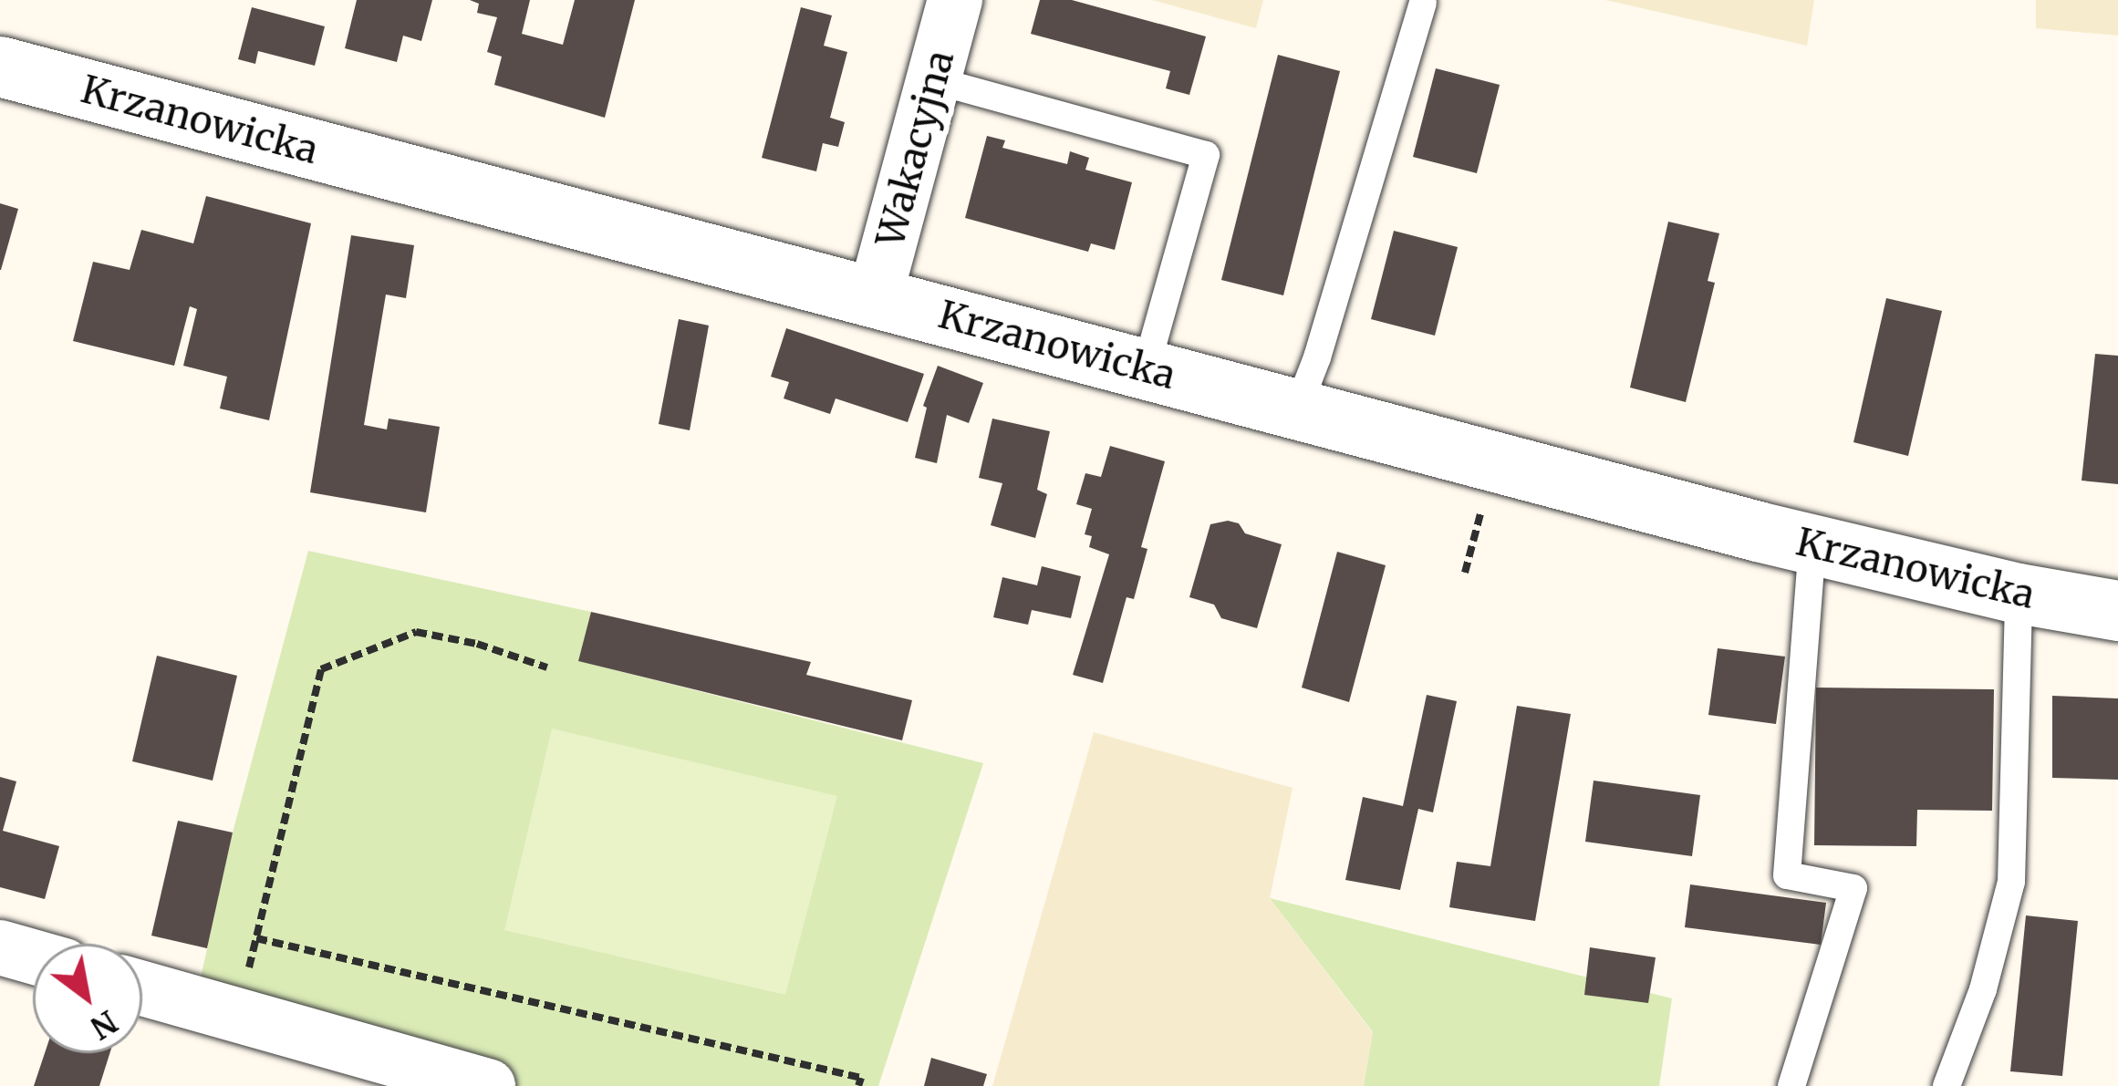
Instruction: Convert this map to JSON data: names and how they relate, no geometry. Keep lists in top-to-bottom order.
{
  "streets": {
    "street": ["Krzanowicka", "Wakacyjna"]
  },
  "crossings": [
    ["Krzanowicka", "Wakacyjna"]
  ],
  "north": "bottom right"
}
